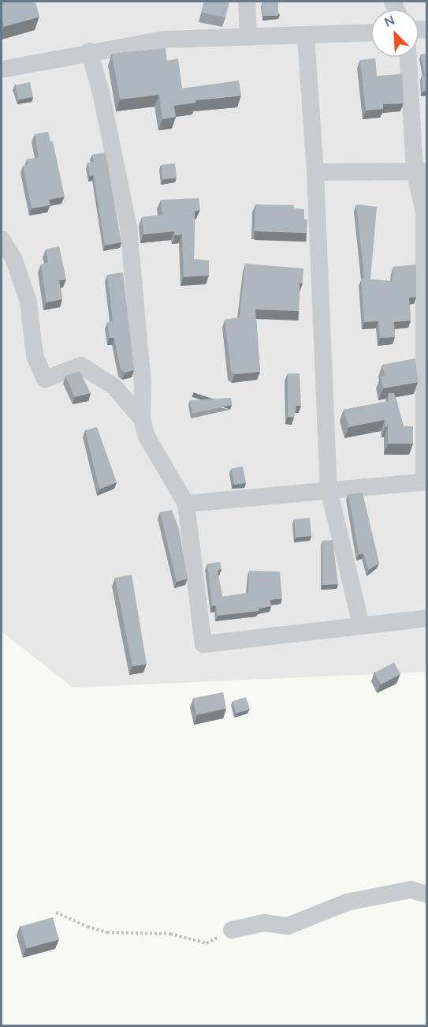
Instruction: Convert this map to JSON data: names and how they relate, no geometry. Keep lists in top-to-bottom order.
{
  "north": "top left"
}
